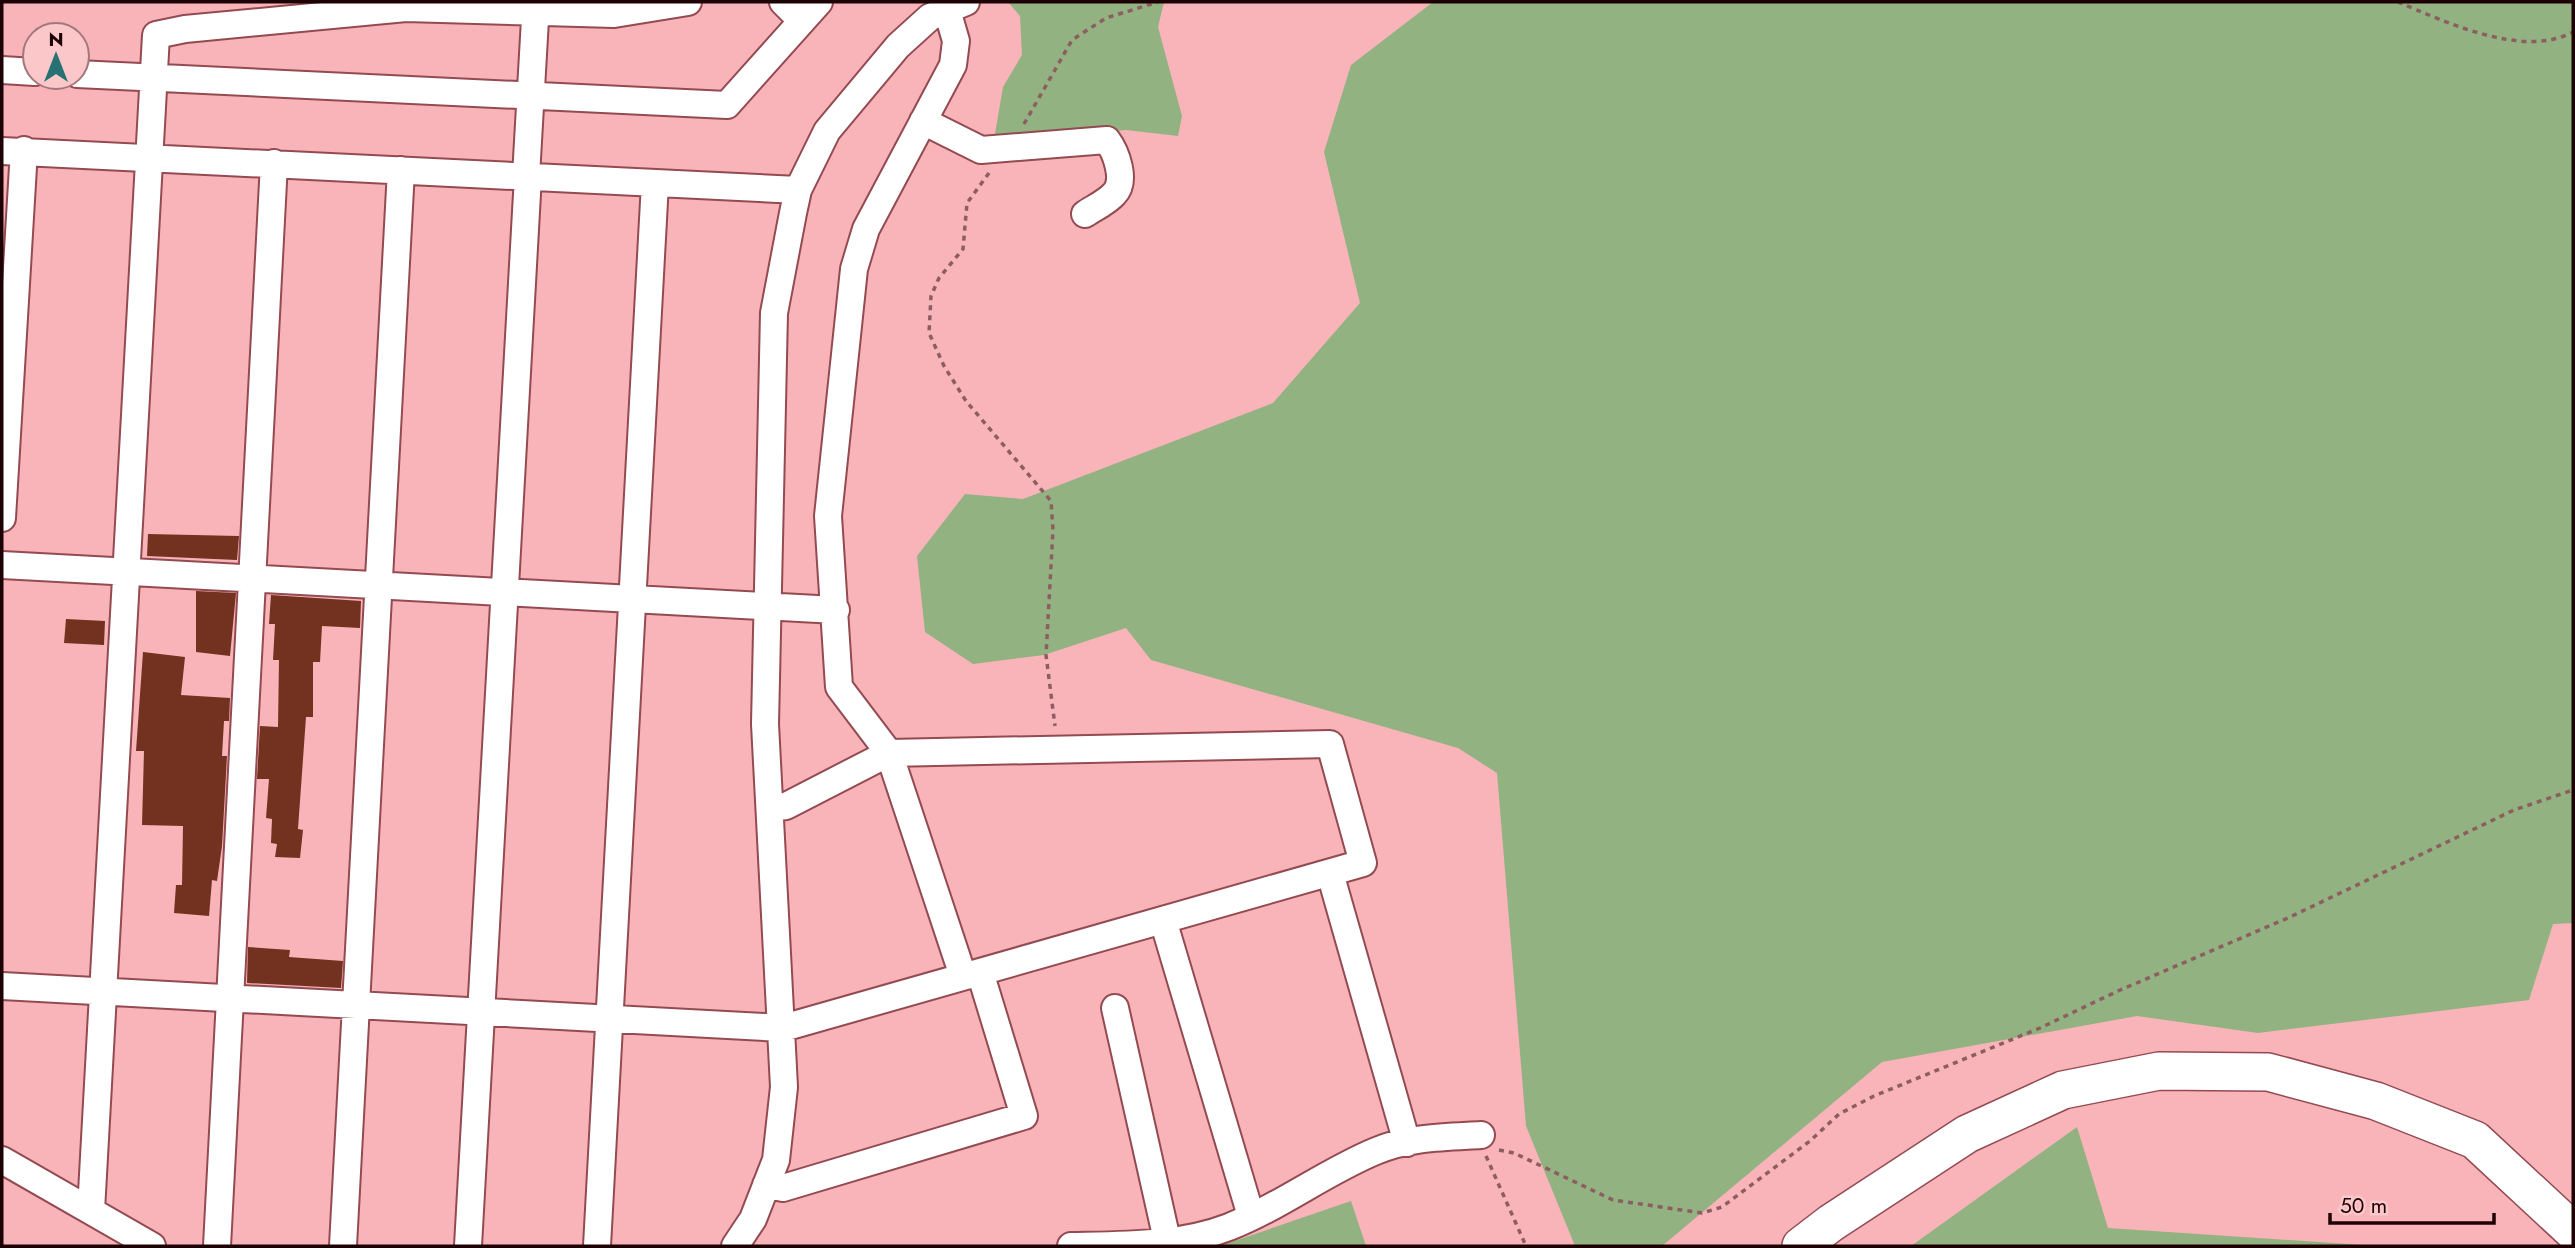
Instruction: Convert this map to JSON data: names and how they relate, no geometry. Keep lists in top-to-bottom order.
{
  "scale_bar": "50 m",
  "north": "top"
}
